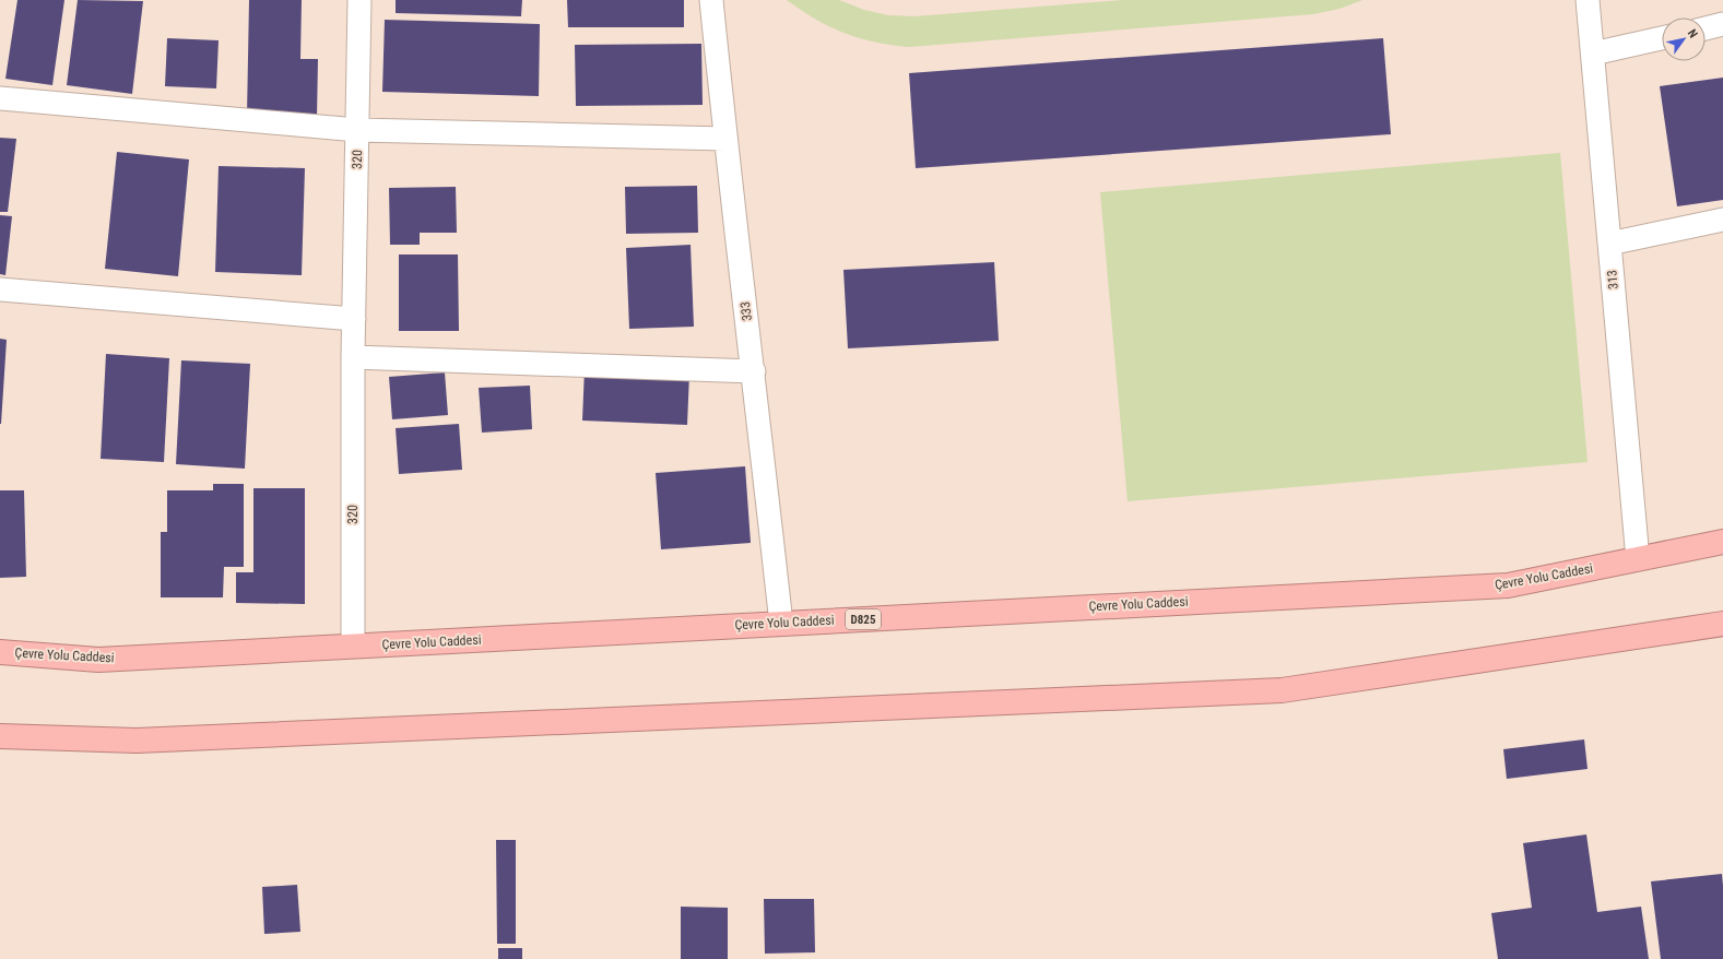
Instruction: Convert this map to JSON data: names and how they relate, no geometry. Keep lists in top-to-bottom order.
{
  "streets": {
    "highway": ["Çevre Yolu Caddesi", "D825"],
    "street": ["320", "313", "333"]
  },
  "crossings": [
    ["320", "Çevre Yolu Caddesi"],
    ["313", "Çevre Yolu Caddesi"],
    ["333", "Çevre Yolu Caddesi"]
  ],
  "north": "top right"
}
